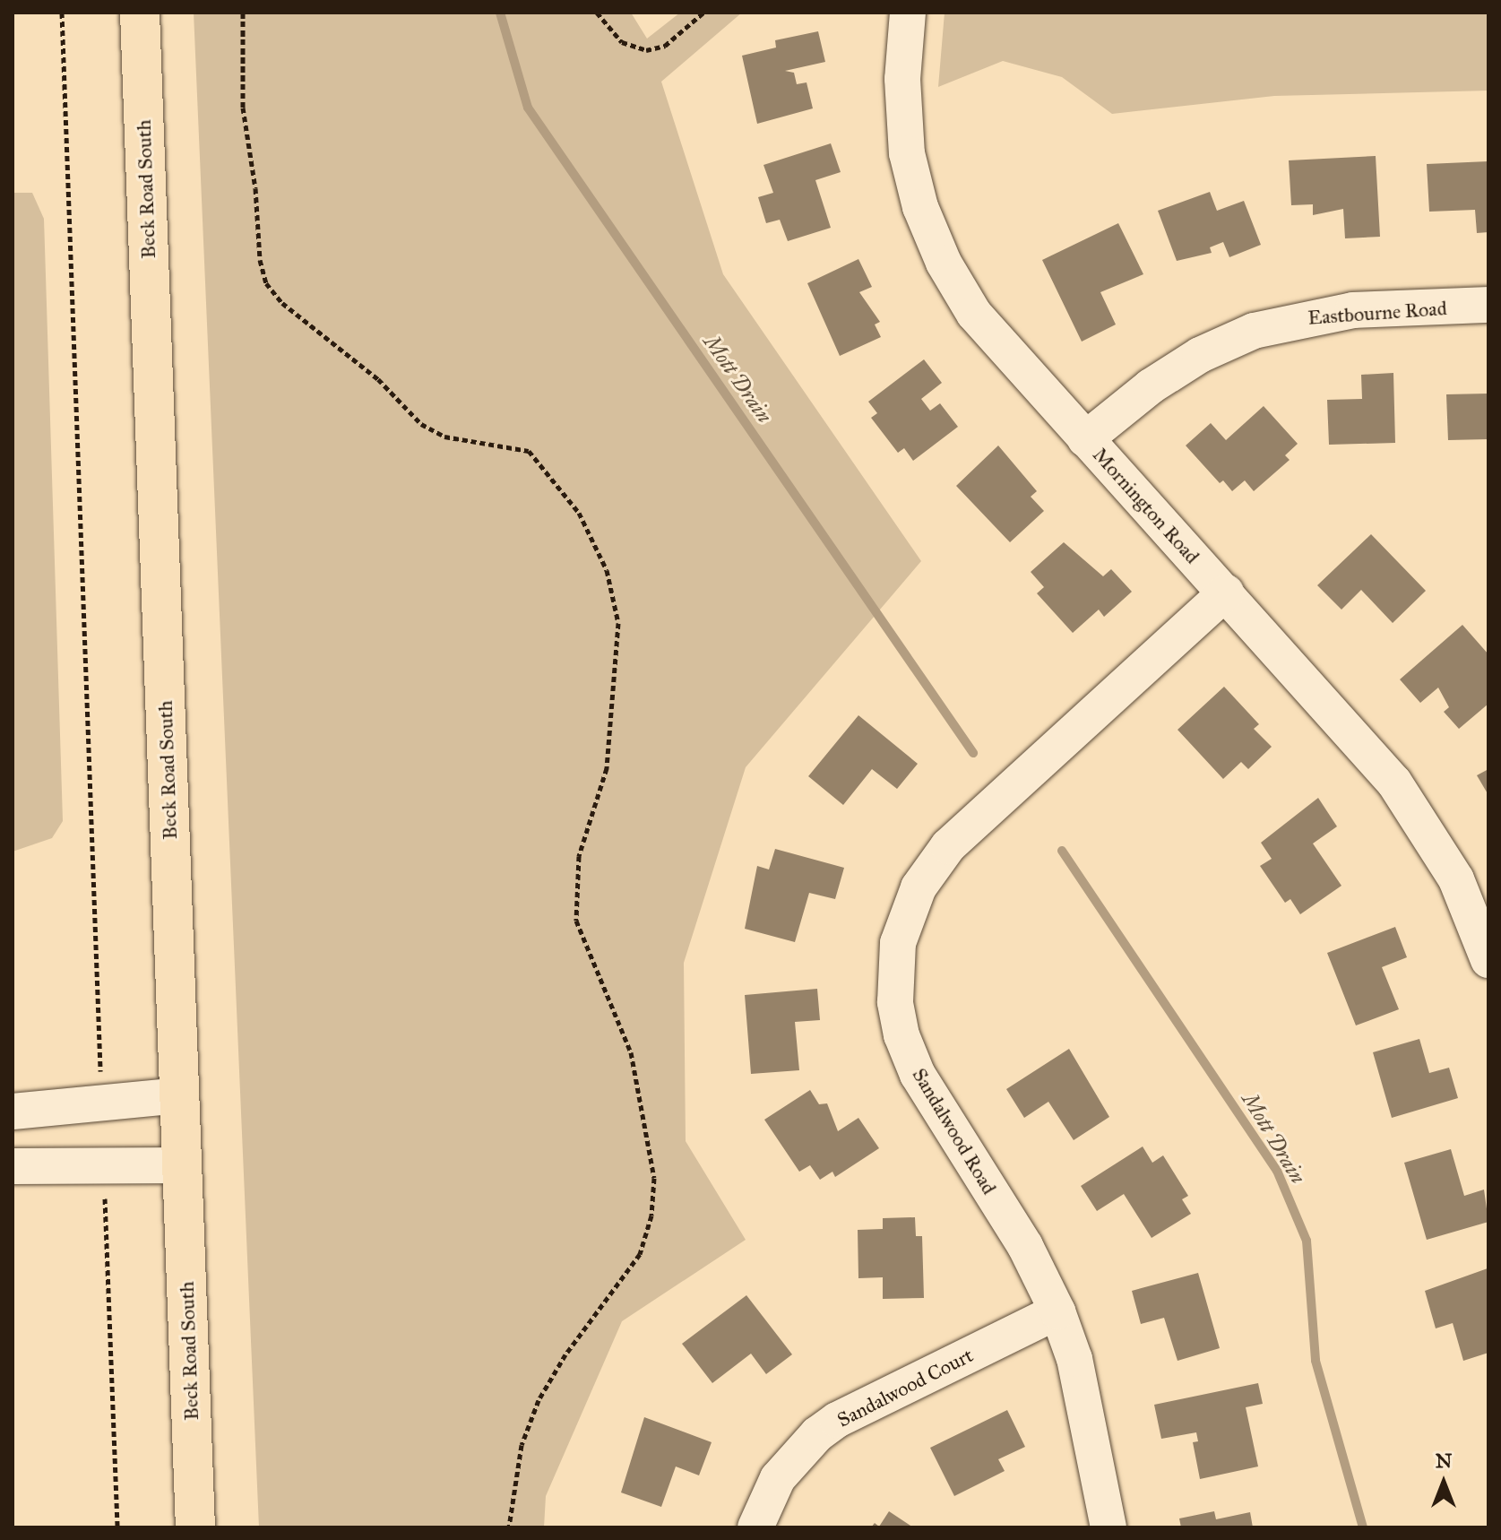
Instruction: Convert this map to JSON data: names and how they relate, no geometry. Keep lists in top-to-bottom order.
{
  "streets": {
    "main road": ["Beck Road South"],
    "street": [
      "Eastbourne Road",
      "Mornington Road",
      "Sandalwood Road",
      "Sandalwood Court"
    ]
  },
  "crossings": [
    ["Eastbourne Road", "Mornington Road"],
    ["Mornington Road", "Sandalwood Road"],
    ["Sandalwood Road", "Sandalwood Court"]
  ],
  "water": ["Mott Drain"],
  "north": "top"
}
